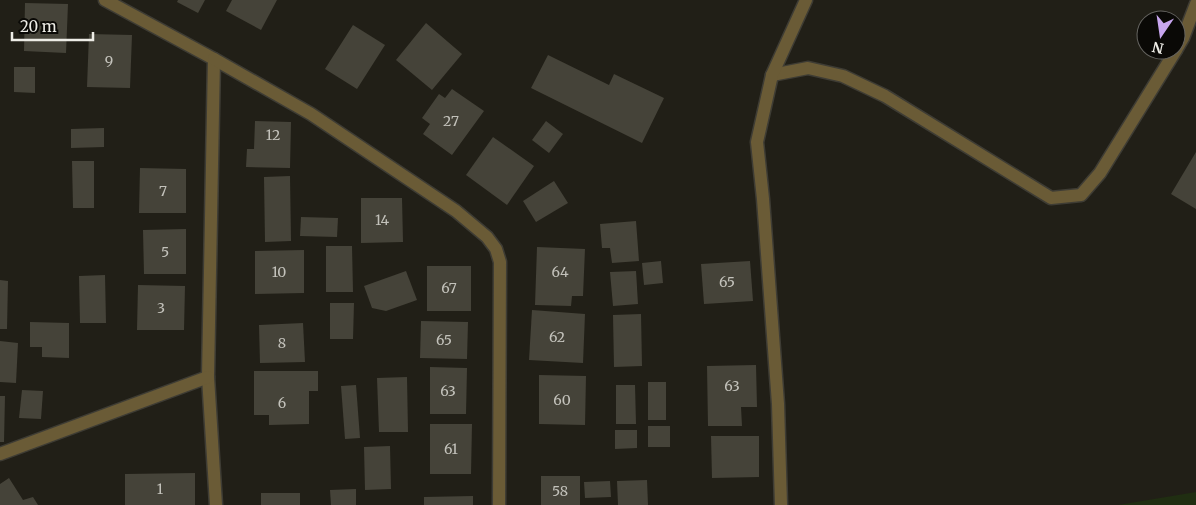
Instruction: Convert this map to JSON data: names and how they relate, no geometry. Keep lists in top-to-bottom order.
{
  "house_numbers": [
    "9",
    "27",
    "12",
    "7",
    "14",
    "5",
    "10",
    "64",
    "65",
    "67",
    "3",
    "62",
    "65",
    "8",
    "63",
    "63",
    "60",
    "6",
    "61",
    "1",
    "58"
  ],
  "scale_bar": "20 m",
  "north": "bottom"
}
